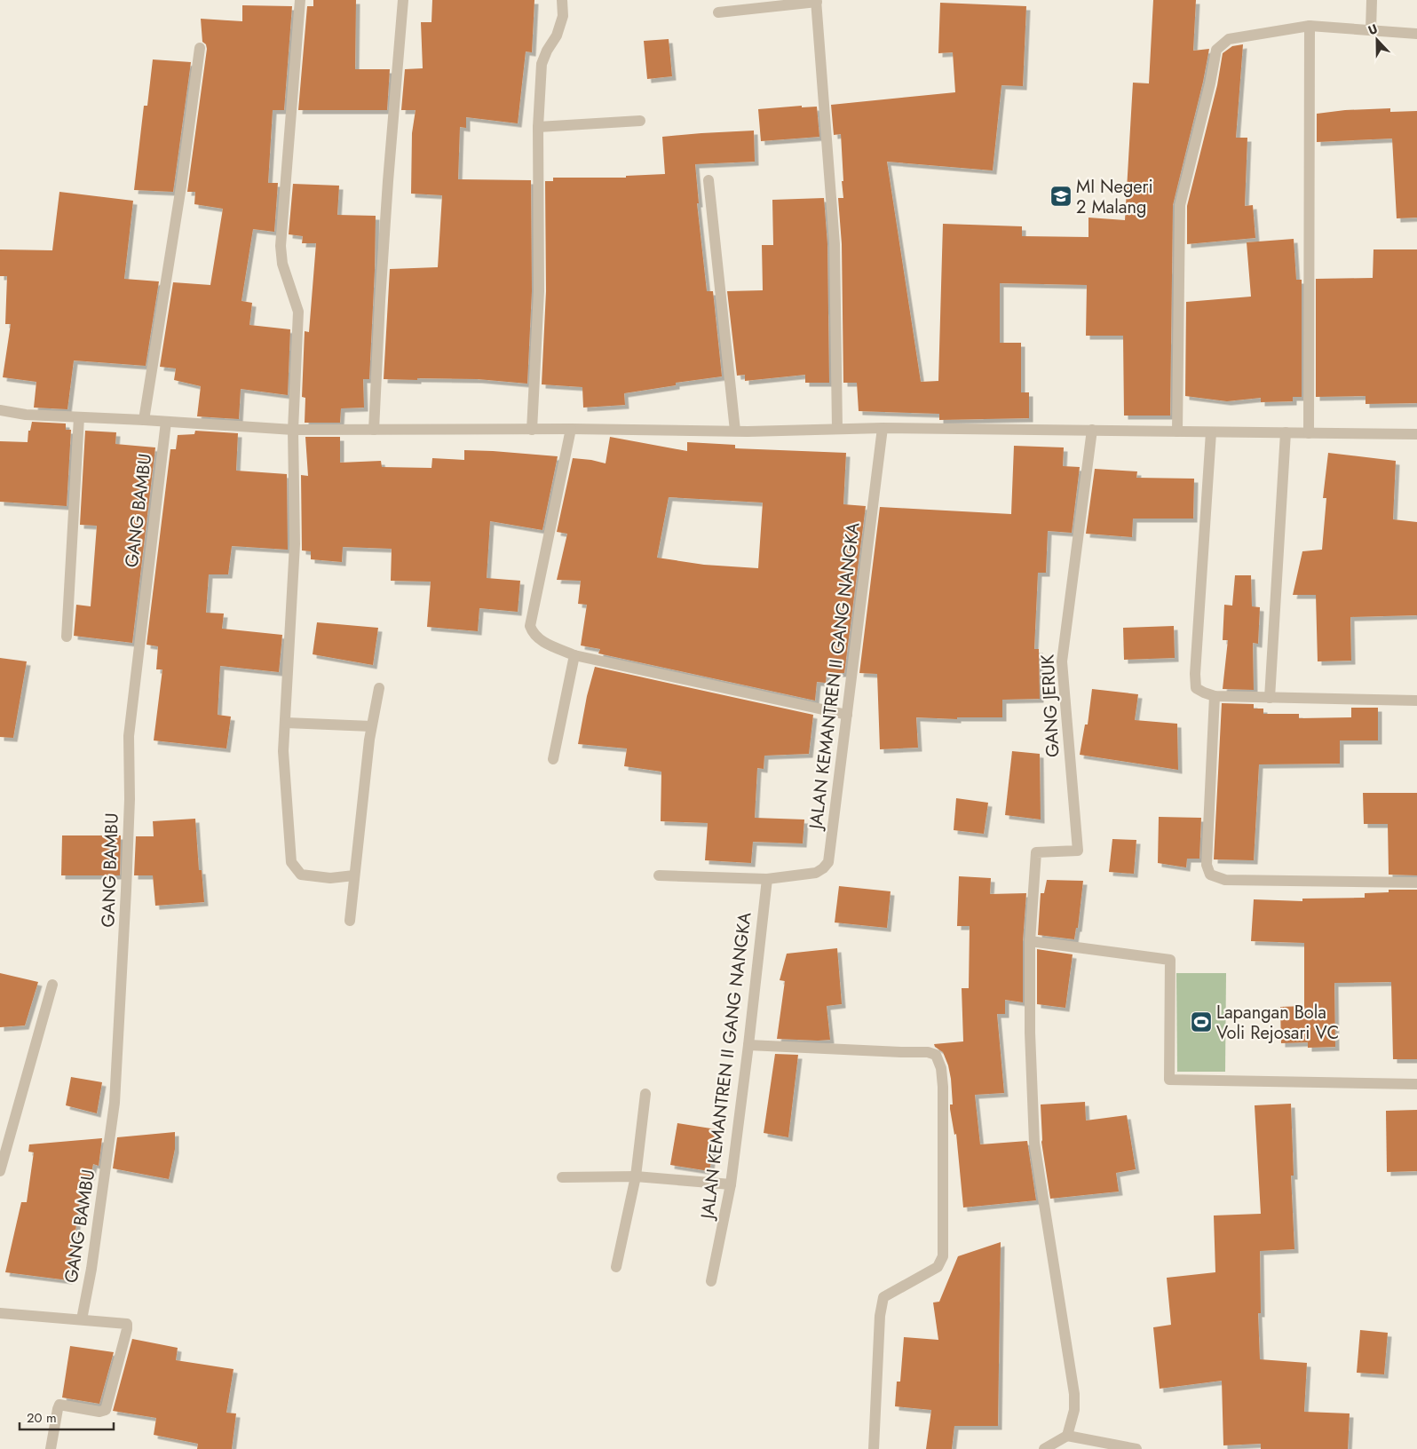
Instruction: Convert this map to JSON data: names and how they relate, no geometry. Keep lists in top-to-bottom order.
{
  "streets": {
    "street": ["GANG BAMBU", "JALAN KEMANTREN II GANG NANGKA", "GANG JERUK"]
  },
  "places": {
    "school or university": ["MI Negeri 2 Malang"],
    "sports": ["Lapangan Bola Voli Rejosari VC"]
  },
  "scale_bar": "20 m",
  "north": "top"
}
